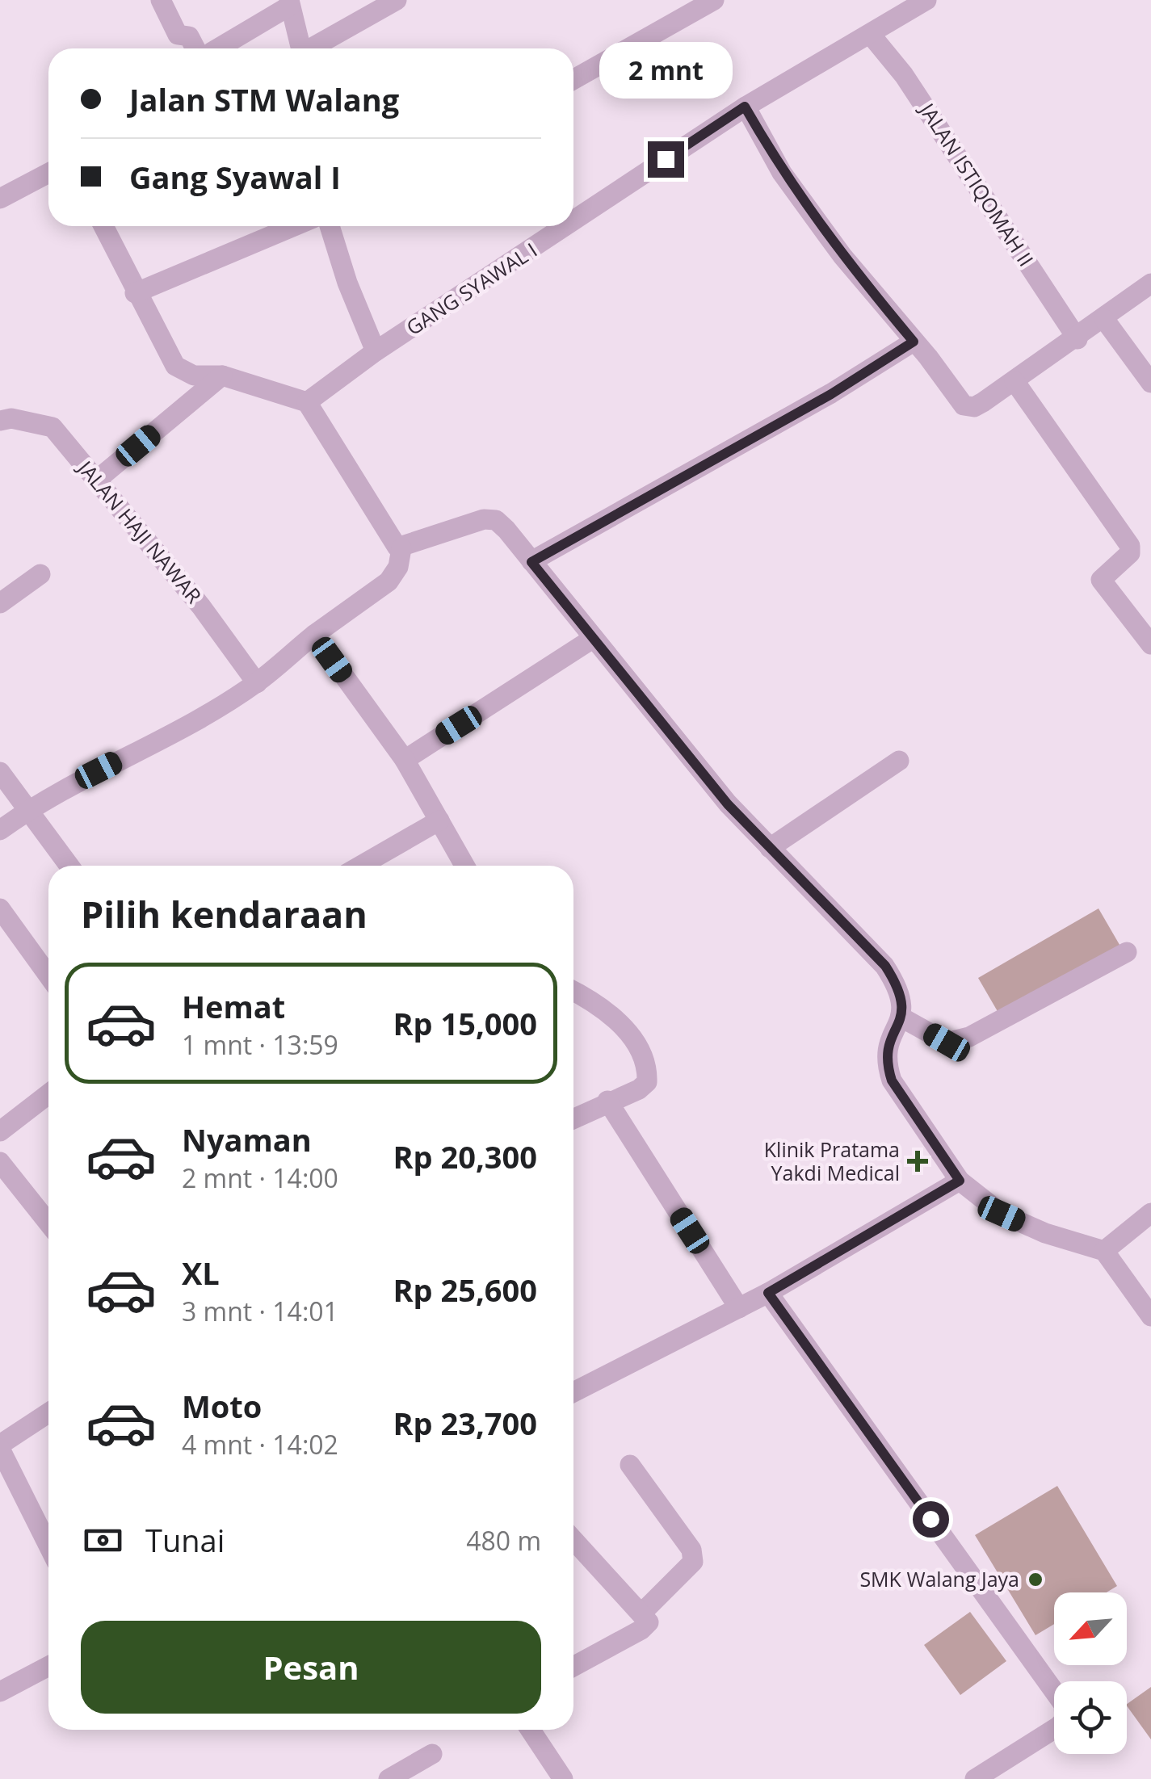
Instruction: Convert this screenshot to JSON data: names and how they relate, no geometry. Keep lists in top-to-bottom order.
{
  "streets": {
    "street": ["JALAN ISTIQOMAH II", "GANG SYAWAL I", "JALAN HAJI NAWAR"]
  },
  "crossings": [
    ["JALAN ISTIQOMAH II", "GANG SYAWAL I"]
  ],
  "places": {
    "health": ["Klinik Pratama Yakdi Medical"],
    "other": ["SMK Walang Jaya"]
  },
  "north": "bottom left",
  "page": {
    "bubble": "2 mnt",
    "banner": ["Jalan STM Walang", "Gang Syawal I"],
    "heading": "Pilih kendaraan",
    "list": [
      {
        "name": "Hemat",
        "note": "1 mnt · 13:59",
        "value": "Rp 15,000"
      },
      {
        "name": "Nyaman",
        "note": "2 mnt · 14:00",
        "value": "Rp 20,300"
      },
      {
        "name": "XL",
        "note": "3 mnt · 14:01",
        "value": "Rp 25,600"
      },
      {
        "name": "Moto",
        "note": "4 mnt · 14:02",
        "value": "Rp 23,700"
      }
    ],
    "pay": ["Tunai", "480 m"],
    "buttons": "Pesan"
  }
}
